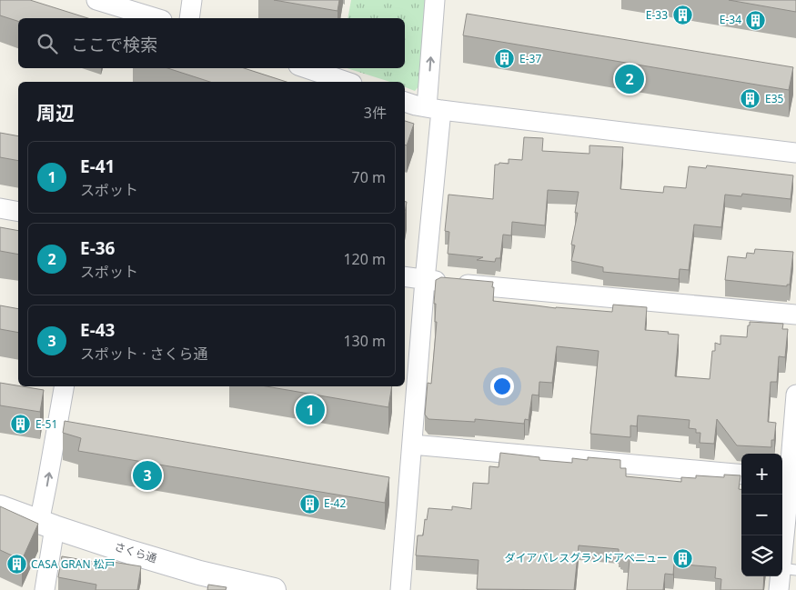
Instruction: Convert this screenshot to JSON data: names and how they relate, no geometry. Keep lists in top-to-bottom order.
{
  "streets": {
    "street": ["さくら通"]
  },
  "places": {
    "building": [
      "E-33",
      "E-34",
      "E-37",
      "E35",
      "E-51",
      "E-42",
      "ダイアパレスグランドアベニュー",
      "CASA GRAN 松戸"
    ]
  },
  "page": {
    "search": "ここで検索",
    "pins": ["2", "1", "3"],
    "heading": ["周辺", "3件"],
    "list": [
      {
        "mark": "1",
        "name": "E-41",
        "note": "スポット",
        "value": "70 m"
      },
      {
        "mark": "2",
        "name": "E-36",
        "note": "スポット",
        "value": "120 m"
      },
      {
        "mark": "3",
        "name": "E-43",
        "note": "スポット · さくら通",
        "value": "130 m"
      }
    ],
    "map_buttons": ["+", "−"]
  }
}
